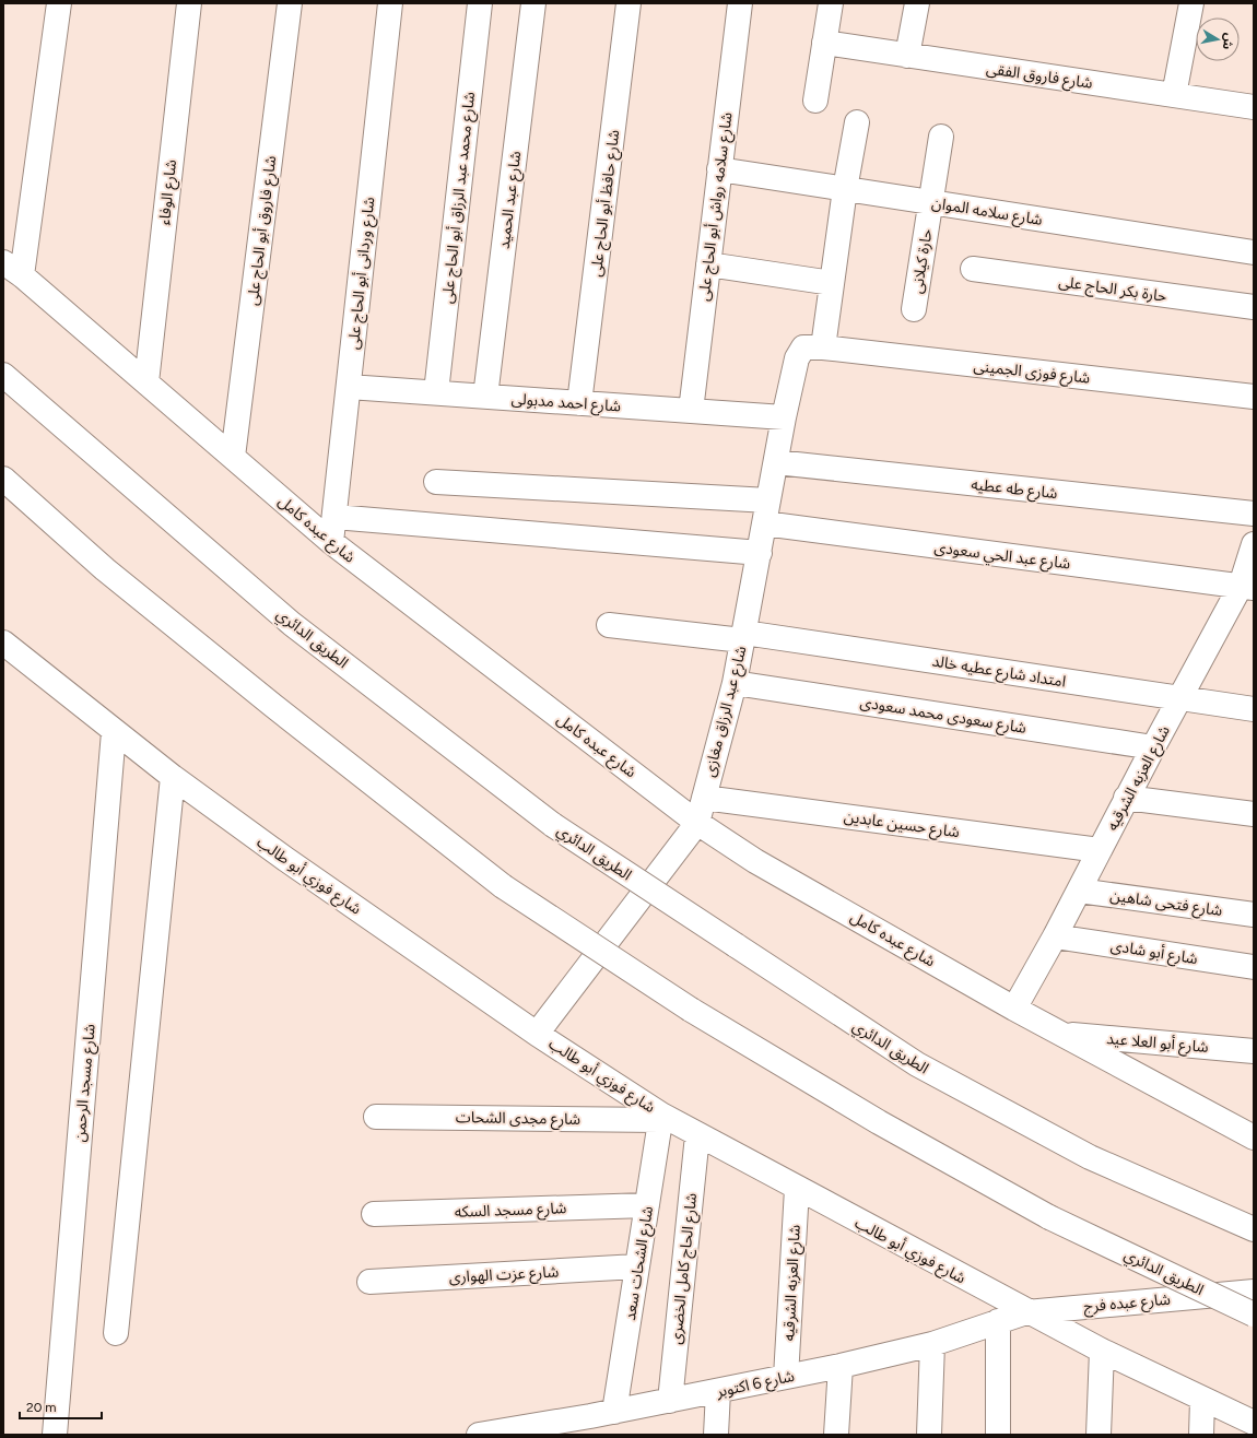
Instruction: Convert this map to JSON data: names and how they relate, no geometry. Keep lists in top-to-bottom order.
{
  "streets": {
    "main road": [
      "شارع فاروق الفقى",
      "شارع الوفاء",
      "شارع محمد عبد الرزاق أبو الحاج على",
      "شارع عبد الحميد",
      "شارع حافظ أبو الحاج على",
      "شارع سلامه رواش أبو الحاج على",
      "شارع سلامه الموان",
      "شارع فاروق أبو الحاج على",
      "حارة كيلانى",
      "شارع وردانى أبو الحاج على",
      "حارة بكر الحاج على",
      "شارع فوزى الجمينى",
      "شارع احمد مدبولى",
      "شارع طه عطيه",
      "شارع عبده كامل",
      "شارع عبد الحي سعودى",
      "الطريق الدائري",
      "امتداد شارع عطيه خالد",
      "شارع عبد الرزاق مغازى",
      "شارع سعودى محمد سعودى",
      "شارع العزبه الشرقيه",
      "شارع حسين عابدين",
      "شارع فوزي أبو طالب",
      "شارع فتحى شاهين",
      "شارع أبو شادى",
      "شارع أبو العلا عيد",
      "شارع مسجد الرحمن",
      "شارع مجدى الشحات",
      "شارع مسجد السكه",
      "شارع الشحات سعد",
      "شارع الحاج كامل الخضرى",
      "شارع عزت الهوارى",
      "شارع عبده فرج",
      "شارع 6 اكتوبر"
    ]
  },
  "crossings": [
    ["شارع الوفاء", "شارع عبده كامل"],
    ["شارع محمد عبد الرزاق أبو الحاج على", "شارع احمد مدبولى"],
    ["شارع عبد الحميد", "شارع احمد مدبولى"],
    ["شارع حافظ أبو الحاج على", "شارع احمد مدبولى"],
    ["شارع سلامه رواش أبو الحاج على", "شارع سلامه الموان"],
    ["شارع سلامه رواش أبو الحاج على", "شارع احمد مدبولى"],
    ["شارع سلامه الموان", "حارة كيلانى"],
    ["شارع فاروق أبو الحاج على", "شارع عبده كامل"],
    ["شارع وردانى أبو الحاج على", "شارع احمد مدبولى"],
    ["شارع وردانى أبو الحاج على", "شارع عبده كامل"],
    ["شارع فوزى الجمينى", "شارع عبد الرزاق مغازى"],
    ["شارع احمد مدبولى", "شارع عبد الرزاق مغازى"],
    ["شارع طه عطيه", "شارع عبد الرزاق مغازى"],
    ["شارع عبده كامل", "شارع عبد الرزاق مغازى"],
    ["شارع عبده كامل", "شارع العزبه الشرقيه"],
    ["شارع عبده كامل", "شارع أبو العلا عيد"],
    ["شارع عبد الحي سعودى", "شارع عبد الرزاق مغازى"],
    ["شارع عبد الحي سعودى", "شارع العزبه الشرقيه"],
    ["امتداد شارع عطيه خالد", "شارع عبد الرزاق مغازى"],
    ["امتداد شارع عطيه خالد", "شارع العزبه الشرقيه"],
    ["شارع عبد الرزاق مغازى", "شارع سعودى محمد سعودى"],
    ["شارع عبد الرزاق مغازى", "شارع حسين عابدين"],
    ["شارع عبد الرزاق مغازى", "شارع فوزي أبو طالب"],
    ["شارع سعودى محمد سعودى", "شارع العزبه الشرقيه"],
    ["شارع العزبه الشرقيه", "شارع حسين عابدين"],
    ["شارع العزبه الشرقيه", "شارع فوزي أبو طالب"],
    ["شارع العزبه الشرقيه", "شارع فتحى شاهين"],
    ["شارع العزبه الشرقيه", "شارع أبو شادى"],
    ["شارع العزبه الشرقيه", "شارع 6 اكتوبر"],
    ["شارع فوزي أبو طالب", "شارع مسجد الرحمن"],
    ["شارع فوزي أبو طالب", "شارع مجدى الشحات"],
    ["شارع فوزي أبو طالب", "شارع الشحات سعد"],
    ["شارع فوزي أبو طالب", "شارع الحاج كامل الخضرى"],
    ["شارع فوزي أبو طالب", "شارع عبده فرج"],
    ["شارع فوزي أبو طالب", "شارع 6 اكتوبر"],
    ["شارع مجدى الشحات", "شارع الشحات سعد"],
    ["شارع مسجد السكه", "شارع الشحات سعد"],
    ["شارع الشحات سعد", "شارع عزت الهوارى"],
    ["شارع الشحات سعد", "شارع 6 اكتوبر"],
    ["شارع الحاج كامل الخضرى", "شارع 6 اكتوبر"],
    ["شارع عبده فرج", "شارع 6 اكتوبر"]
  ],
  "scale_bar": "20 m",
  "north": "right"
}
